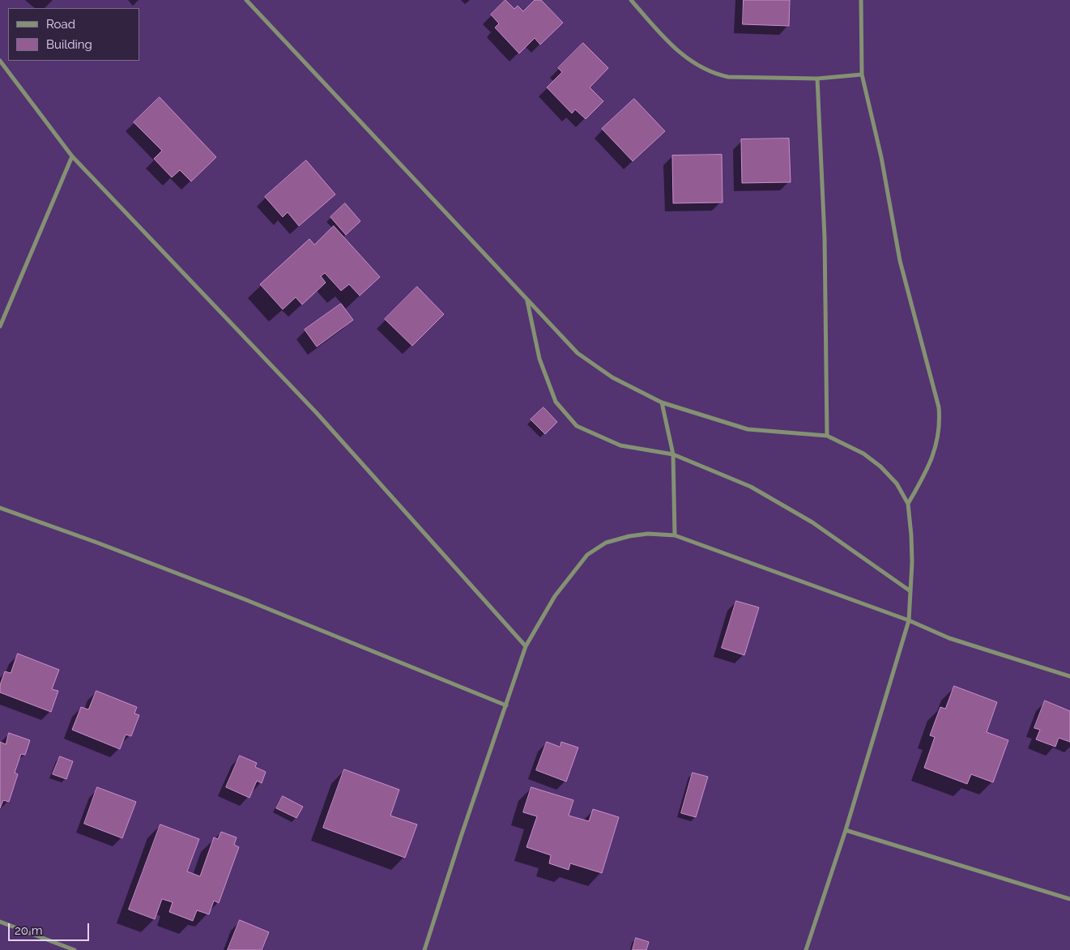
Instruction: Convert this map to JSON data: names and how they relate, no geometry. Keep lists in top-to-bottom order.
{
  "legend": ["Road", "Building"],
  "scale_bar": "20 m"
}
